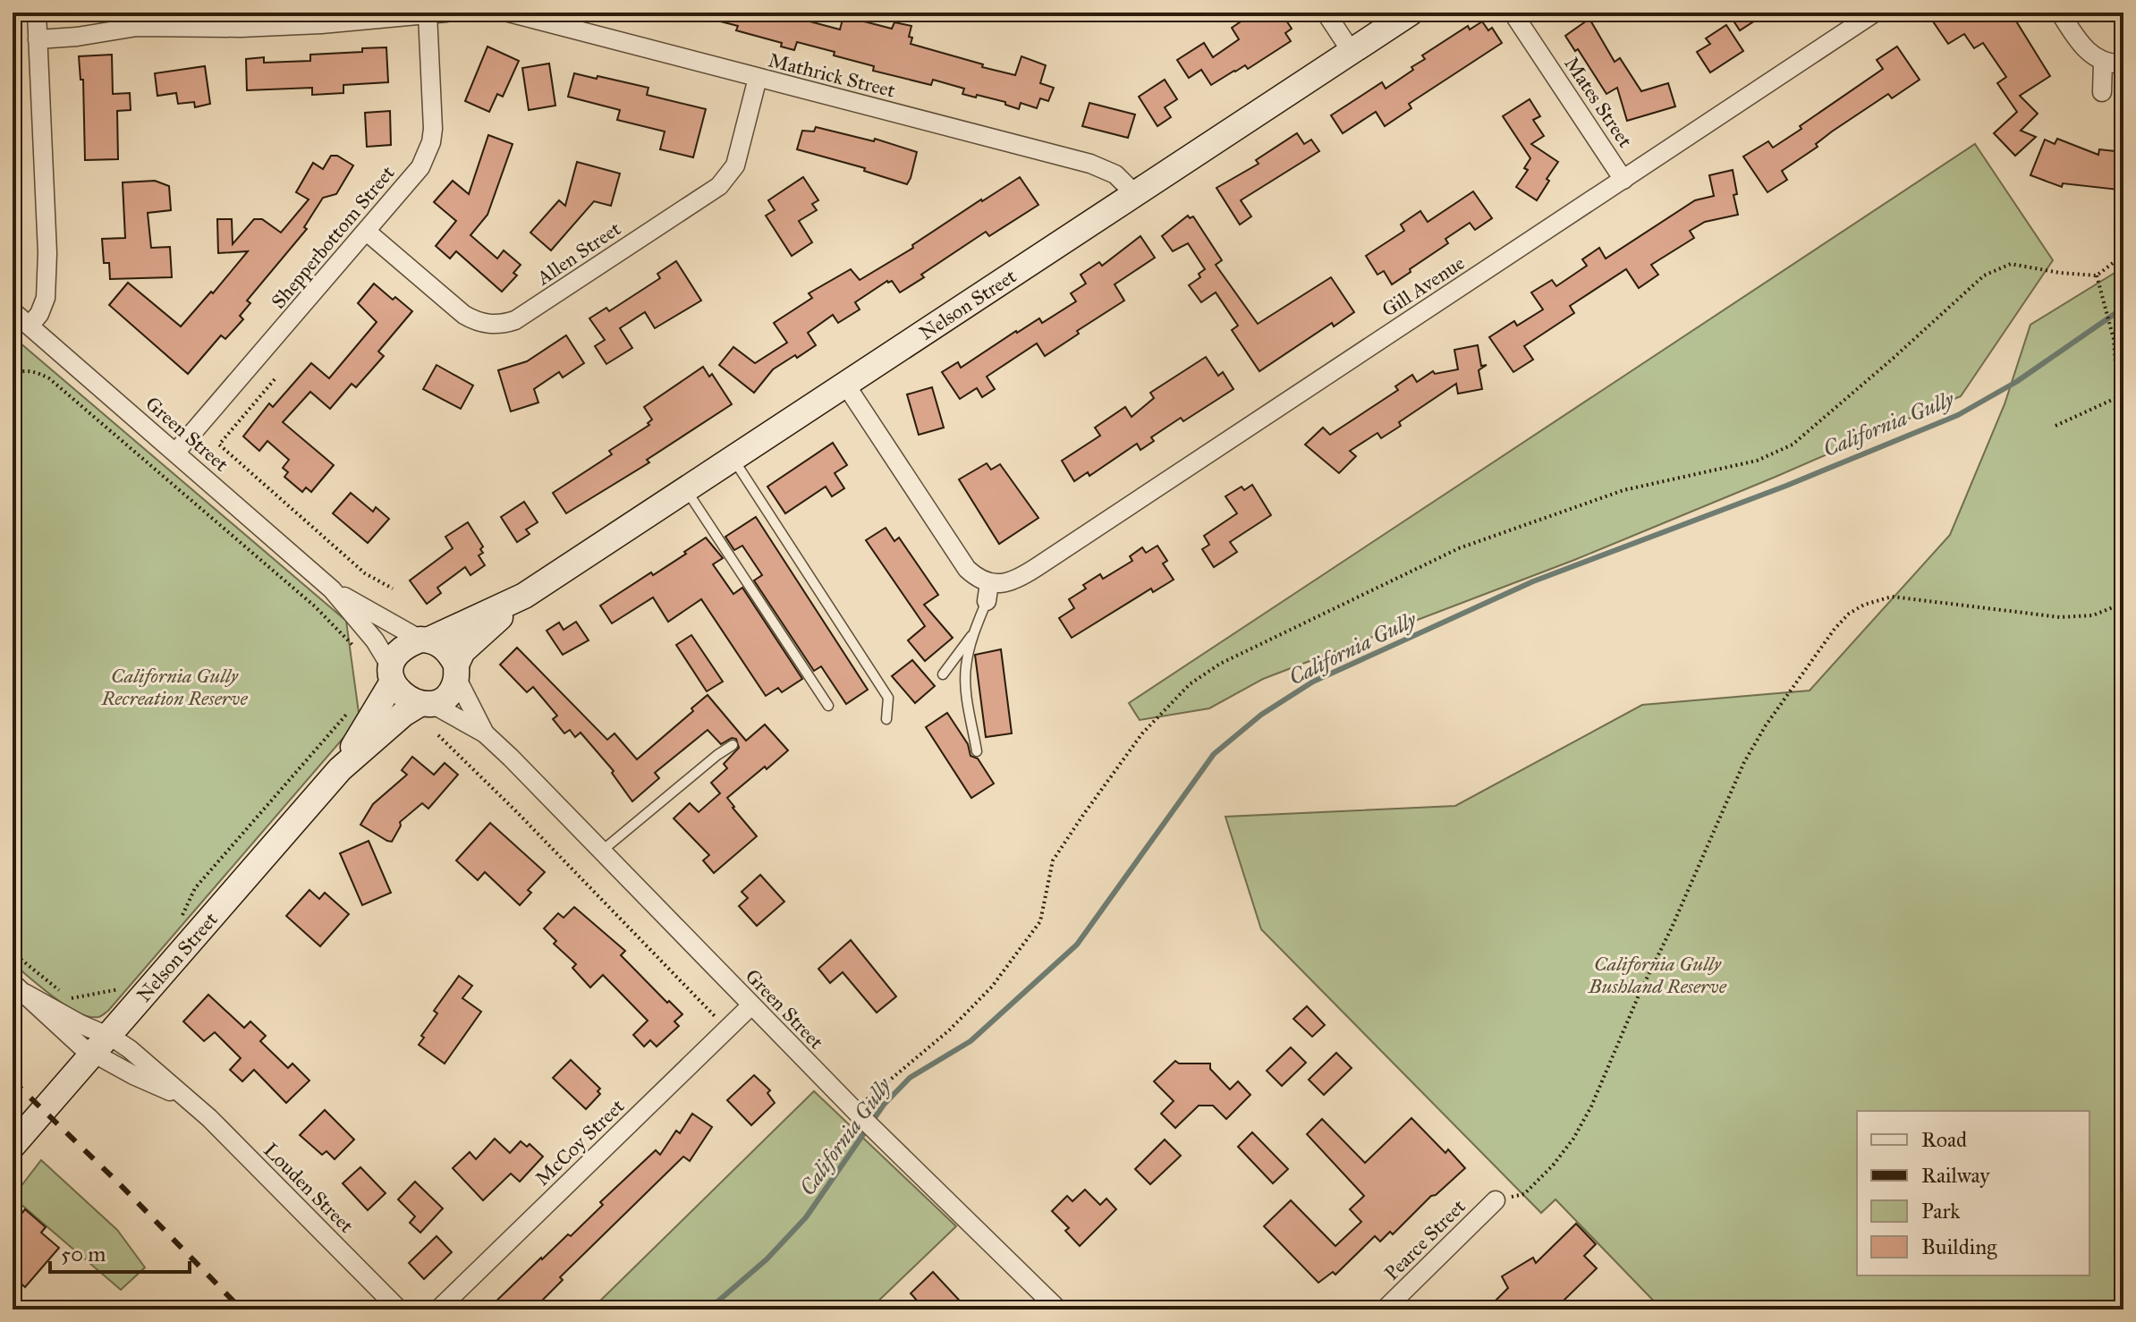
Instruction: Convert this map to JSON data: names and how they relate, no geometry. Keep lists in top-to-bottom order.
{
  "streets": {
    "street": [
      "Mathrick Street",
      "Mates Street",
      "Shepperbottom Street",
      "Allen Street",
      "Gill Avenue",
      "Nelson Street",
      "Green Street",
      "McCoy Street",
      "Louden Street",
      "Pearce Street"
    ]
  },
  "crossings": [
    ["Mathrick Street", "Allen Street"],
    ["Mathrick Street", "Nelson Street"],
    ["Mates Street", "Gill Avenue"],
    ["Shepperbottom Street", "Allen Street"],
    ["Shepperbottom Street", "Green Street"],
    ["Nelson Street", "Green Street"],
    ["Nelson Street", "Louden Street"],
    ["Green Street", "McCoy Street"]
  ],
  "water": ["California Gully"],
  "parks": ["California Gully Recreation Reserve", "California Gully Bushland Reserve"],
  "legend": [
    "Road",
    "Railway",
    "Park",
    "Building"
  ],
  "scale_bar": "50 m"
}
